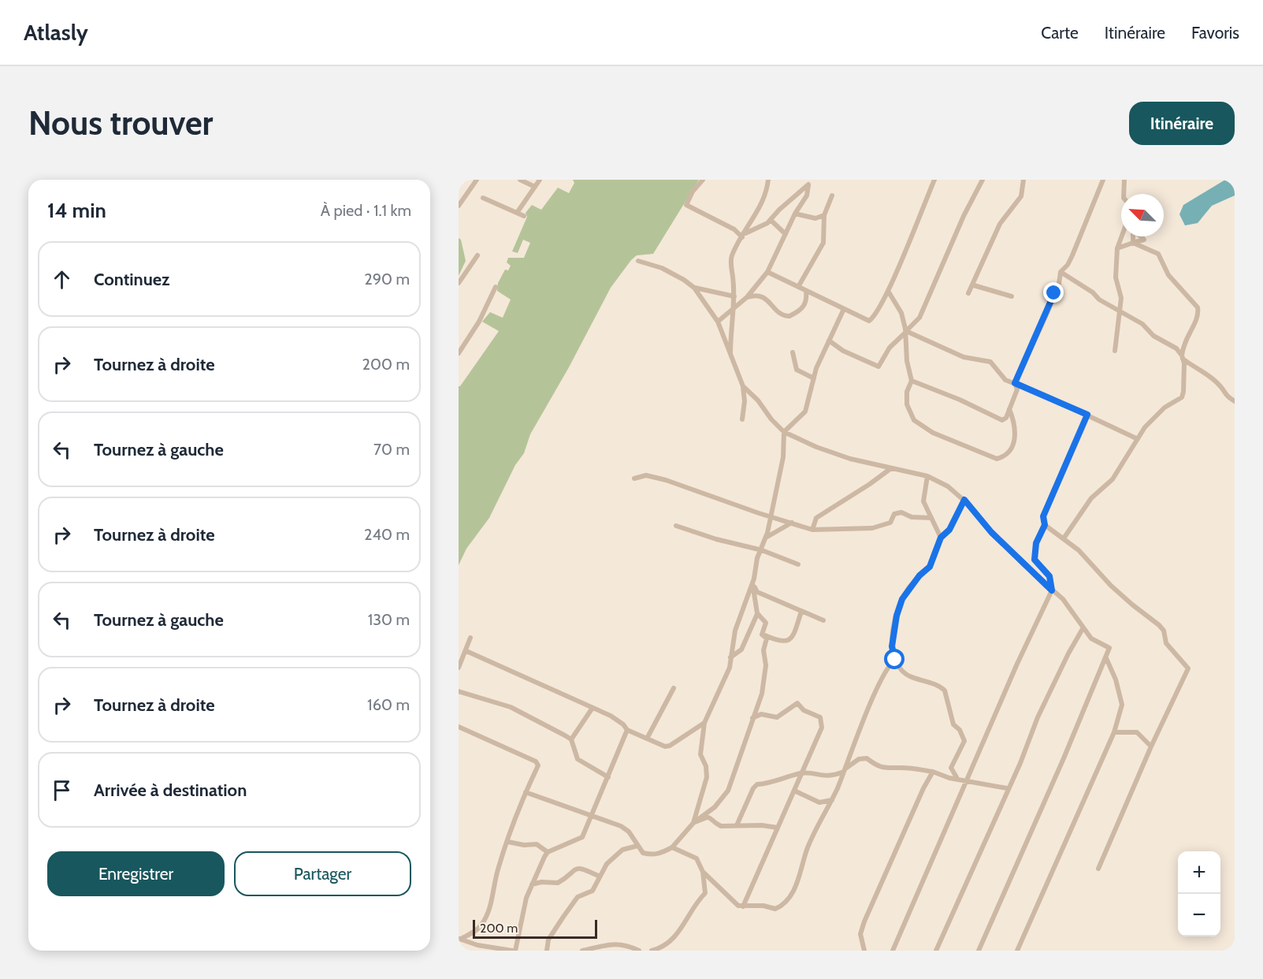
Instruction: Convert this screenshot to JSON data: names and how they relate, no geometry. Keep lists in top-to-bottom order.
{
  "scale_bar": "200 m",
  "north": "top left",
  "page": {
    "header": "Atlasly",
    "nav": ["Carte", "Itinéraire", "Favoris"],
    "buttons": [
      "Itinéraire",
      ["Enregistrer", "Partager"]
    ],
    "title": "Nous trouver",
    "heading": ["14 min", "À pied · 1.1 km"],
    "list": [
      ["Continuez", "290 m"],
      ["Tournez à droite", "200 m"],
      ["Tournez à gauche", "70 m"],
      ["Tournez à droite", "240 m"],
      ["Tournez à gauche", "130 m"],
      ["Tournez à droite", "160 m"],
      "Arrivée à destination"
    ],
    "map_buttons": ["+", "−"],
    "scale": "200 m"
  }
}
